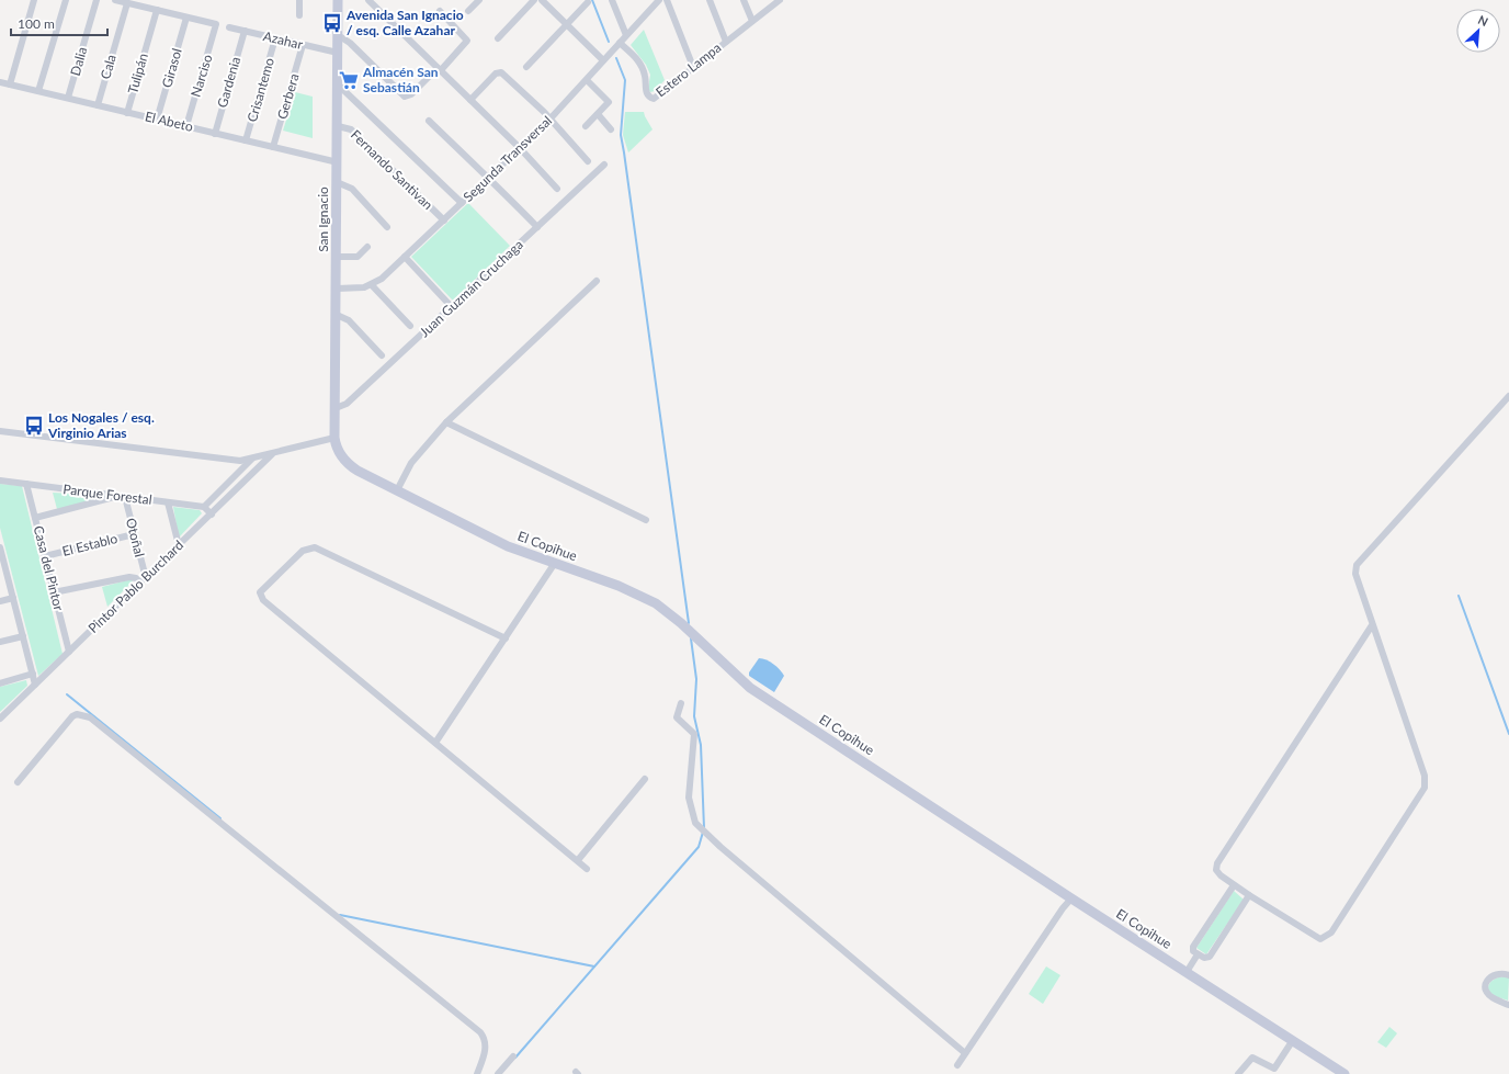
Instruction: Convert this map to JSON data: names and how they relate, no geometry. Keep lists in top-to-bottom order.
{
  "streets": {
    "main road": ["San Ignacio", "El Copihue"],
    "street": [
      "Azahar",
      "Dalia",
      "Cala",
      "Girasol",
      "Estero Lampa",
      "Tulipán",
      "Narciso",
      "Gardenia",
      "Crisantemo",
      "Gerbera",
      "El Abeto",
      "Segunda Transversal",
      "Fernando Santivan",
      "Juan Guzmán Cruchaga",
      "Parque Forestal",
      "Otoñal",
      "El Establo",
      "Casa del Pintor",
      "Pintor Pablo Burchard"
    ]
  },
  "crossings": [
    ["Azahar", "Gardenia"],
    ["Azahar", "Crisantemo"],
    ["Azahar", "Gerbera"],
    ["Azahar", "San Ignacio"],
    ["Dalia", "El Abeto"],
    ["Cala", "El Abeto"],
    ["Girasol", "Narciso"],
    ["Girasol", "El Abeto"],
    ["Estero Lampa", "Segunda Transversal"],
    ["Tulipán", "El Abeto"],
    ["Narciso", "El Abeto"],
    ["Gardenia", "El Abeto"],
    ["Crisantemo", "El Abeto"],
    ["Gerbera", "El Abeto"],
    ["El Abeto", "San Ignacio"],
    ["Segunda Transversal", "Fernando Santivan"],
    ["Fernando Santivan", "San Ignacio"],
    ["San Ignacio", "Juan Guzmán Cruchaga"],
    ["San Ignacio", "El Copihue"],
    ["Parque Forestal", "Otoñal"],
    ["Parque Forestal", "Casa del Pintor"],
    ["Otoñal", "El Establo"],
    ["Otoñal", "Pintor Pablo Burchard"],
    ["El Establo", "Casa del Pintor"],
    ["Casa del Pintor", "Pintor Pablo Burchard"]
  ],
  "places": {
    "bus stop": ["Avenida San Ignacio / esq. Calle Azahar", "Los Nogales / esq. Virginio Arias"],
    "supermarket": ["Almacén San Sebastián"]
  },
  "scale_bar": "100 m",
  "north": "top right"
}
